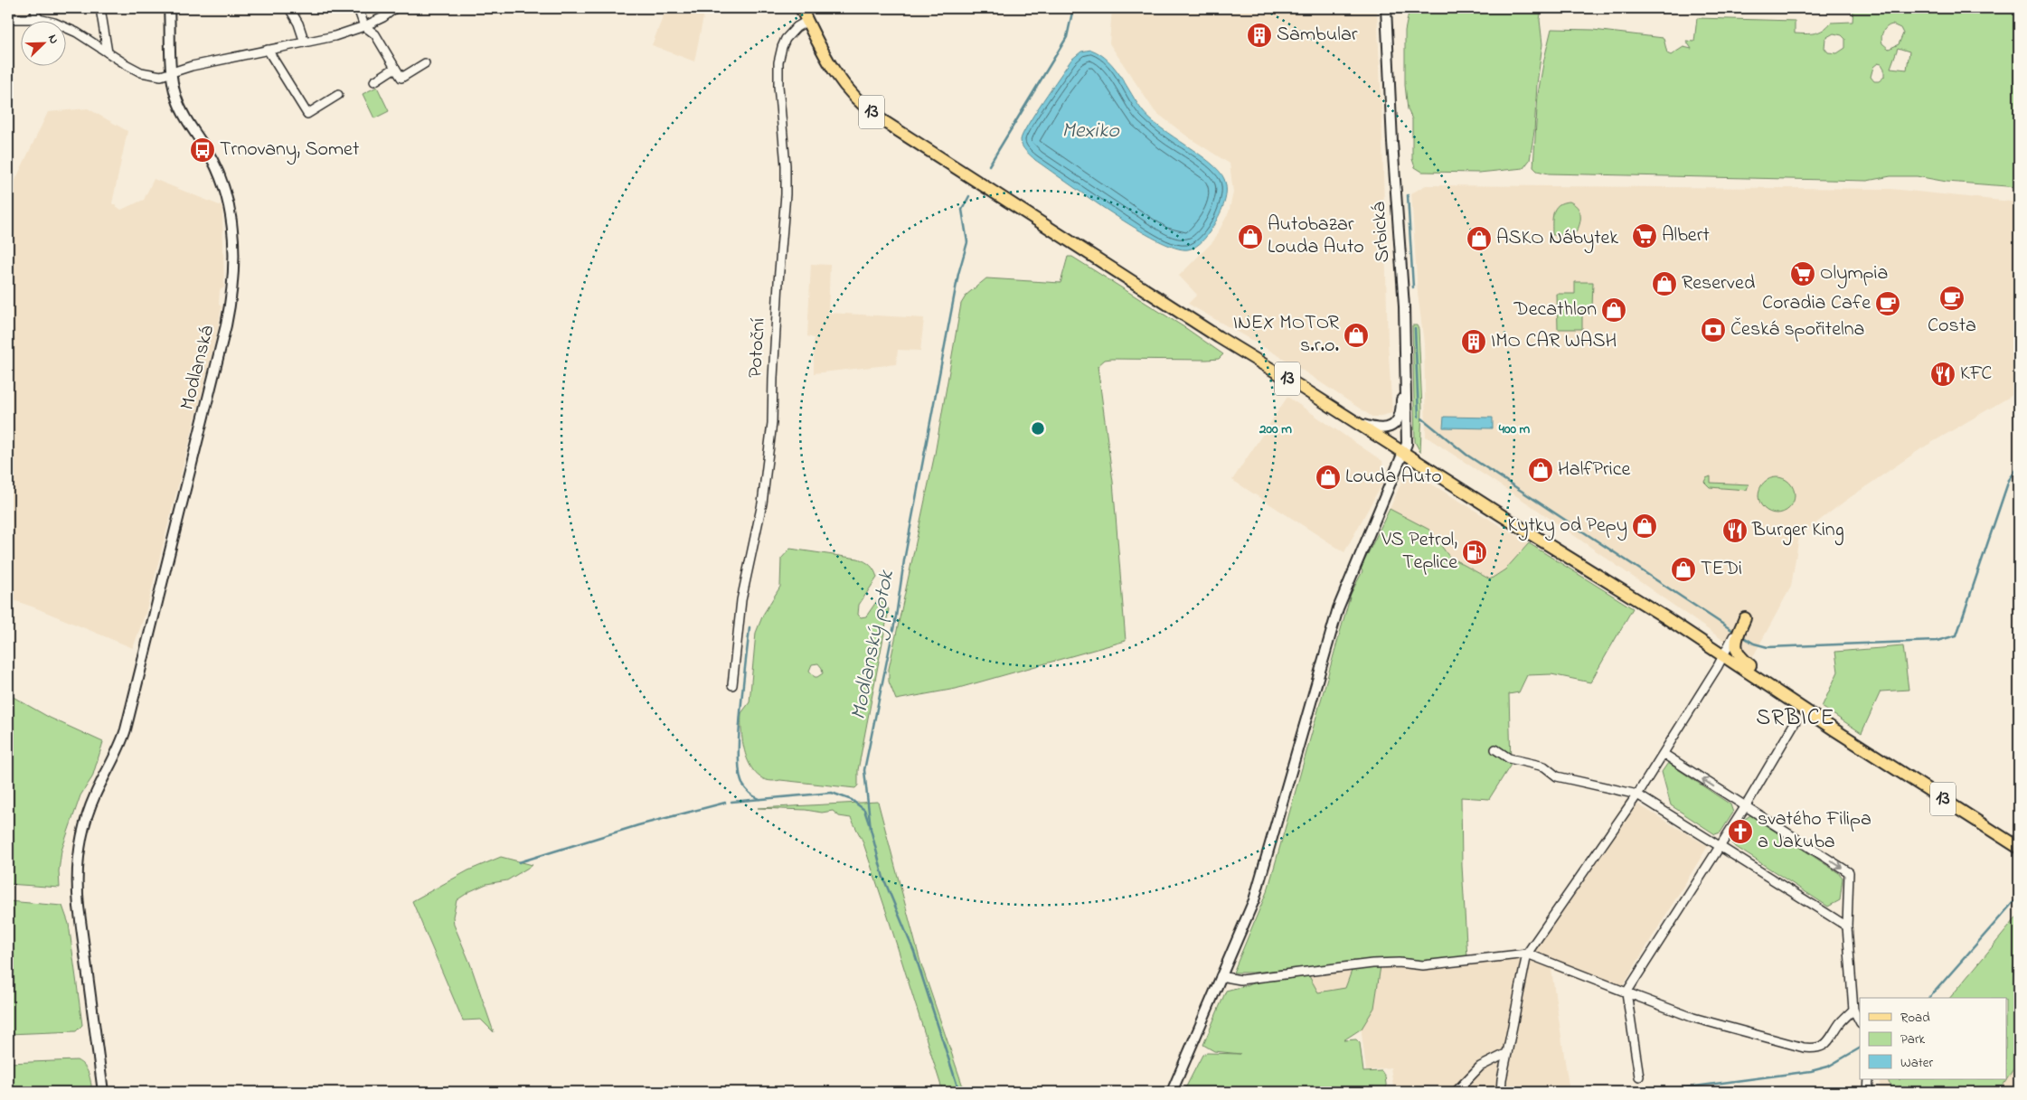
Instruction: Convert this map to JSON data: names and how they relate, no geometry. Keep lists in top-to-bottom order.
{
  "streets": {
    "main road": ["13"],
    "street": ["Srbická", "Potoční", "Modlanská"]
  },
  "crossings": [
    ["13", "Srbická"],
    ["13", "Potoční"]
  ],
  "districts": ["SRBICE"],
  "water": ["Mexiko", "Modlanský potok"],
  "places": {
    "building": ["Sambular", "IMO CAR WASH"],
    "bus stop": ["Trnovany, Somet"],
    "supermarket": ["Albert", "Olympia"],
    "shop": [
      "Autobazar Louda Auto",
      "ASKO Nábytek",
      "Reserved",
      "Decathlon",
      "INEX MOTOR s.r.o.",
      "HalfPrice",
      "Louda Auto",
      "Kytky od Pepy",
      "TEDi"
    ],
    "cafe": ["Costa", "Coradia Cafe"],
    "bank": ["Česká spořitelna"],
    "restaurant": ["KFC", "Burger King"],
    "fuel station": ["VS Petrol, Teplice"],
    "church": ["svatého Filipa a Jakuba"]
  },
  "legend": ["Road", "Park", "Water"],
  "north": "top right",
  "rings": ["200 m", "400 m"]
}
